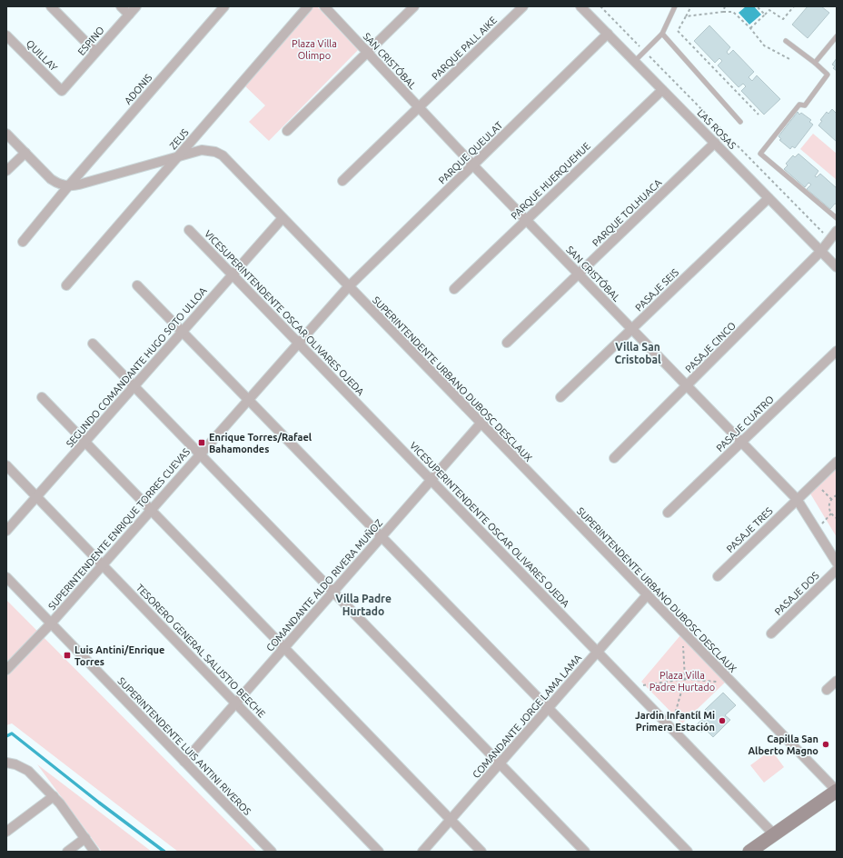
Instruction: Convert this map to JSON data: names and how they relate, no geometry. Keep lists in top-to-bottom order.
{
  "streets": {
    "street": [
      "ESPINO",
      "PARQUE PALL AIKE",
      "QUILLAY",
      "SAN CRISTÓBAL",
      "ADONIS",
      "LAS ROSAS",
      "ZEUS",
      "PARQUE QUEULAT",
      "PARQUE HUERQUEHUE",
      "PARQUE TOLHUACA",
      "PASAJE SEIS",
      "VICESUPERINTENDENTE OSCAR OLIVARES OJEDA",
      "PASAJE CINCO",
      "SEGUNDO COMANDANTE HUGO SOTO ULLOA",
      "SUPERINTENDENTE URBANO DUBOSC DESCLAUX",
      "PASAJE CUATRO",
      "SUPERINTENDENTE ENRIQUE TORRES CUEVAS",
      "PASAJE TRES",
      "COMANDANTE ALDO RIVERA MUÑOZ",
      "PASAJE DOS",
      "TESORERO GENERAL SALUSTIO BEECHE",
      "COMANDANTE JORGE LAMA LAMA",
      "SUPERINTENDENTE LUIS ANTINI RIVEROS"
    ]
  },
  "crossings": [
    ["ESPINO", "QUILLAY"],
    ["PARQUE PALL AIKE", "SAN CRISTÓBAL"],
    ["SAN CRISTÓBAL", "PARQUE QUEULAT"],
    ["SAN CRISTÓBAL", "PARQUE HUERQUEHUE"],
    ["SAN CRISTÓBAL", "PARQUE TOLHUACA"],
    ["SAN CRISTÓBAL", "PASAJE SEIS"],
    ["SAN CRISTÓBAL", "PASAJE CINCO"],
    ["SAN CRISTÓBAL", "PASAJE CUATRO"],
    ["SAN CRISTÓBAL", "PASAJE TRES"],
    ["ADONIS", "SUPERINTENDENTE URBANO DUBOSC DESCLAUX"],
    ["LAS ROSAS", "PARQUE QUEULAT"],
    ["LAS ROSAS", "PARQUE HUERQUEHUE"],
    ["LAS ROSAS", "PARQUE TOLHUACA"],
    ["LAS ROSAS", "PASAJE SEIS"],
    ["LAS ROSAS", "PASAJE CINCO"],
    ["ZEUS", "SUPERINTENDENTE URBANO DUBOSC DESCLAUX"],
    ["PARQUE QUEULAT", "SUPERINTENDENTE URBANO DUBOSC DESCLAUX"],
    ["PARQUE QUEULAT", "SUPERINTENDENTE ENRIQUE TORRES CUEVAS"],
    ["VICESUPERINTENDENTE OSCAR OLIVARES OJEDA", "SEGUNDO COMANDANTE HUGO SOTO ULLOA"],
    ["VICESUPERINTENDENTE OSCAR OLIVARES OJEDA", "SUPERINTENDENTE ENRIQUE TORRES CUEVAS"],
    ["VICESUPERINTENDENTE OSCAR OLIVARES OJEDA", "COMANDANTE ALDO RIVERA MUÑOZ"],
    ["VICESUPERINTENDENTE OSCAR OLIVARES OJEDA", "COMANDANTE JORGE LAMA LAMA"],
    ["SEGUNDO COMANDANTE HUGO SOTO ULLOA", "SUPERINTENDENTE URBANO DUBOSC DESCLAUX"],
    ["SEGUNDO COMANDANTE HUGO SOTO ULLOA", "TESORERO GENERAL SALUSTIO BEECHE"],
    ["SUPERINTENDENTE URBANO DUBOSC DESCLAUX", "SUPERINTENDENTE ENRIQUE TORRES CUEVAS"],
    ["SUPERINTENDENTE URBANO DUBOSC DESCLAUX", "COMANDANTE ALDO RIVERA MUÑOZ"],
    ["SUPERINTENDENTE URBANO DUBOSC DESCLAUX", "COMANDANTE JORGE LAMA LAMA"],
    ["SUPERINTENDENTE ENRIQUE TORRES CUEVAS", "TESORERO GENERAL SALUSTIO BEECHE"],
    ["SUPERINTENDENTE ENRIQUE TORRES CUEVAS", "SUPERINTENDENTE LUIS ANTINI RIVEROS"],
    ["COMANDANTE ALDO RIVERA MUÑOZ", "TESORERO GENERAL SALUSTIO BEECHE"],
    ["COMANDANTE ALDO RIVERA MUÑOZ", "SUPERINTENDENTE LUIS ANTINI RIVEROS"]
  ],
  "districts": ["Villa San Cristobal", "Villa Padre Hurtado"],
  "parks": ["Plaza Villa Olimpo", "Plaza Villa Padre Hurtado"],
  "places": {
    "transit": ["Enrique Torres/Rafael Bahamondes", "Luis Antini/Enrique Torres"],
    "other": ["Jardin Infantíl Mi Primera Estación", "Capilla San Alberto Magno"]
  }
}
